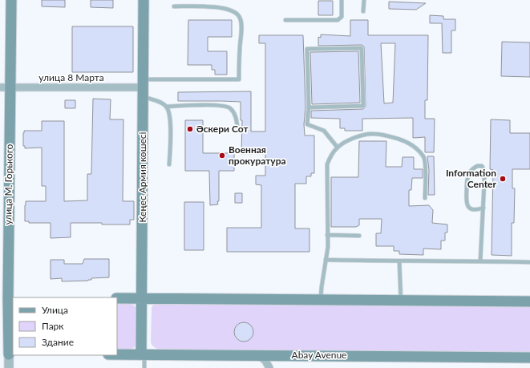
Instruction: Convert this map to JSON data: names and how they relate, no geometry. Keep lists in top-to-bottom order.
{
  "streets": {
    "main road": ["Кеңес Армия көшесі", "улица М. Горького", "Abay Avenue"],
    "street": ["улица 8 Марта"]
  },
  "crossings": [
    ["улица 8 Марта", "Кеңес Армия көшесі"],
    ["улица 8 Марта", "улица М. Горького"],
    ["Кеңес Армия көшесі", "Abay Avenue"]
  ],
  "places": ["Әскери Сот", "Военная прокуратура", "Information Center"],
  "legend": ["Улица", "Парк", "Здание"]
}
